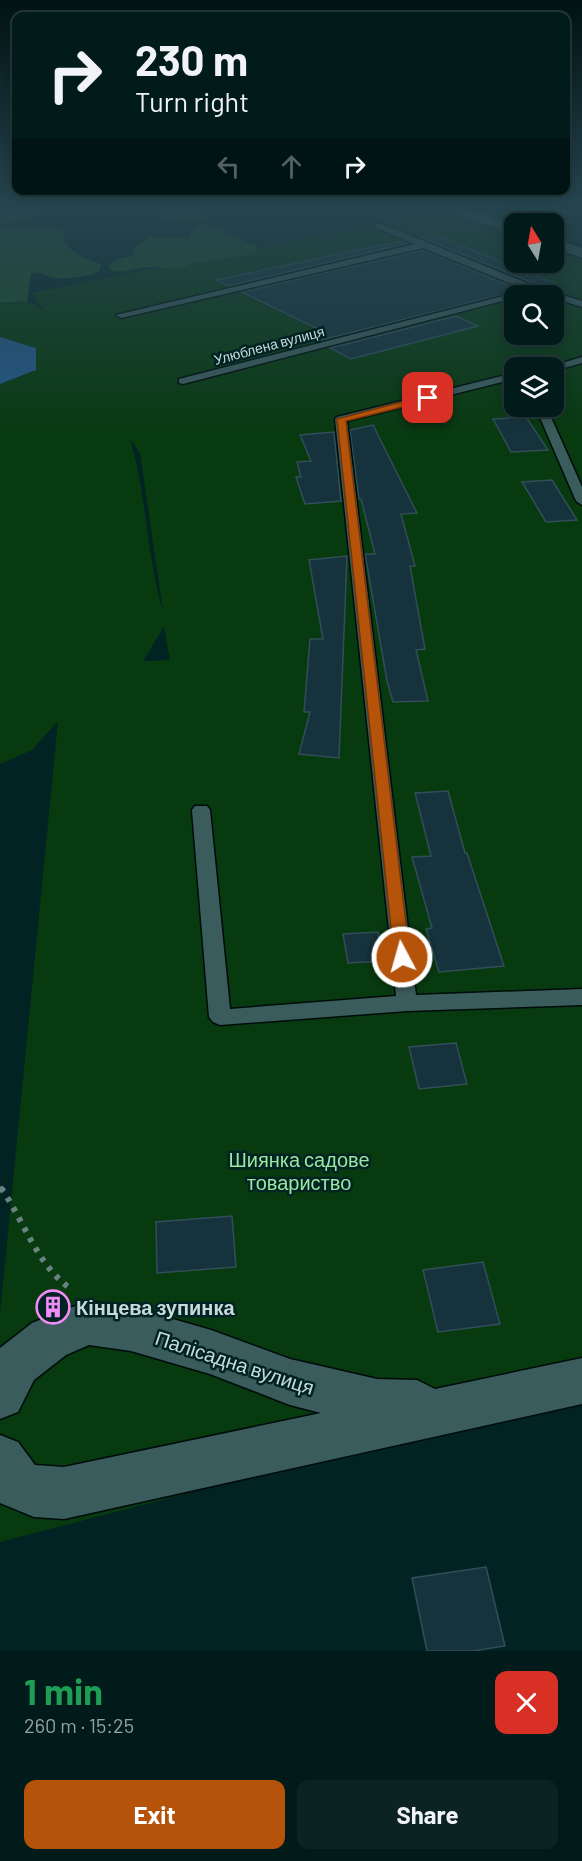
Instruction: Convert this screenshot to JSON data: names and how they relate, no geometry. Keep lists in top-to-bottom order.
{
  "streets": {
    "street": ["Палісадна вулиця"],
    "lane": ["Улюблена вулиця"]
  },
  "parks": ["Шиянка садове товариство"],
  "places": {
    "building": ["Кінцева зупинка"]
  },
  "north": "top",
  "page": {
    "turn": ["230 m", "Turn right"],
    "heading": ["1 min", "260 m · 15:25"],
    "buttons": ["Exit", "Share"]
  }
}
